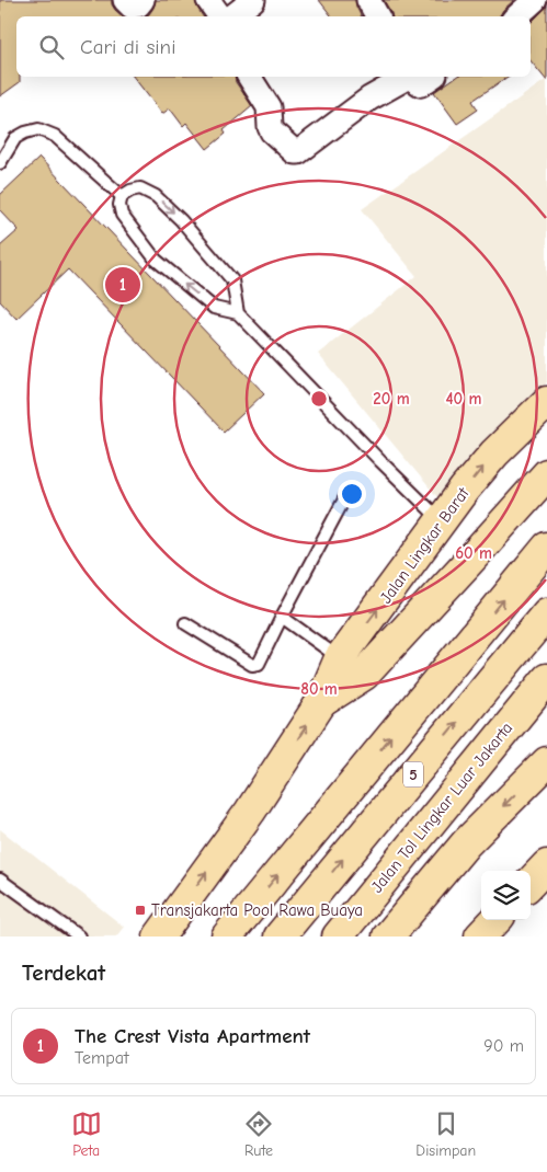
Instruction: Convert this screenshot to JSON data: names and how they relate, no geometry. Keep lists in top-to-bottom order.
{
  "streets": {
    "main road": ["Jalan Lingkar Barat", "5", "Jalan Tol Lingkar Luar Jakarta"]
  },
  "places": {
    "transit": ["Transjakarta Pool Rawa Buaya"]
  },
  "page": {
    "search": "Cari di sini",
    "pins": "1",
    "heading": "Terdekat",
    "list": [
      {
        "mark": "1",
        "name": "The Crest Vista Apartment",
        "note": "Tempat",
        "value": "90 m"
      }
    ],
    "nav": ["Peta", "Rute", "Disimpan"]
  },
  "rings": [
    "20 m",
    "40 m",
    "60 m",
    "80 m"
  ]
}
